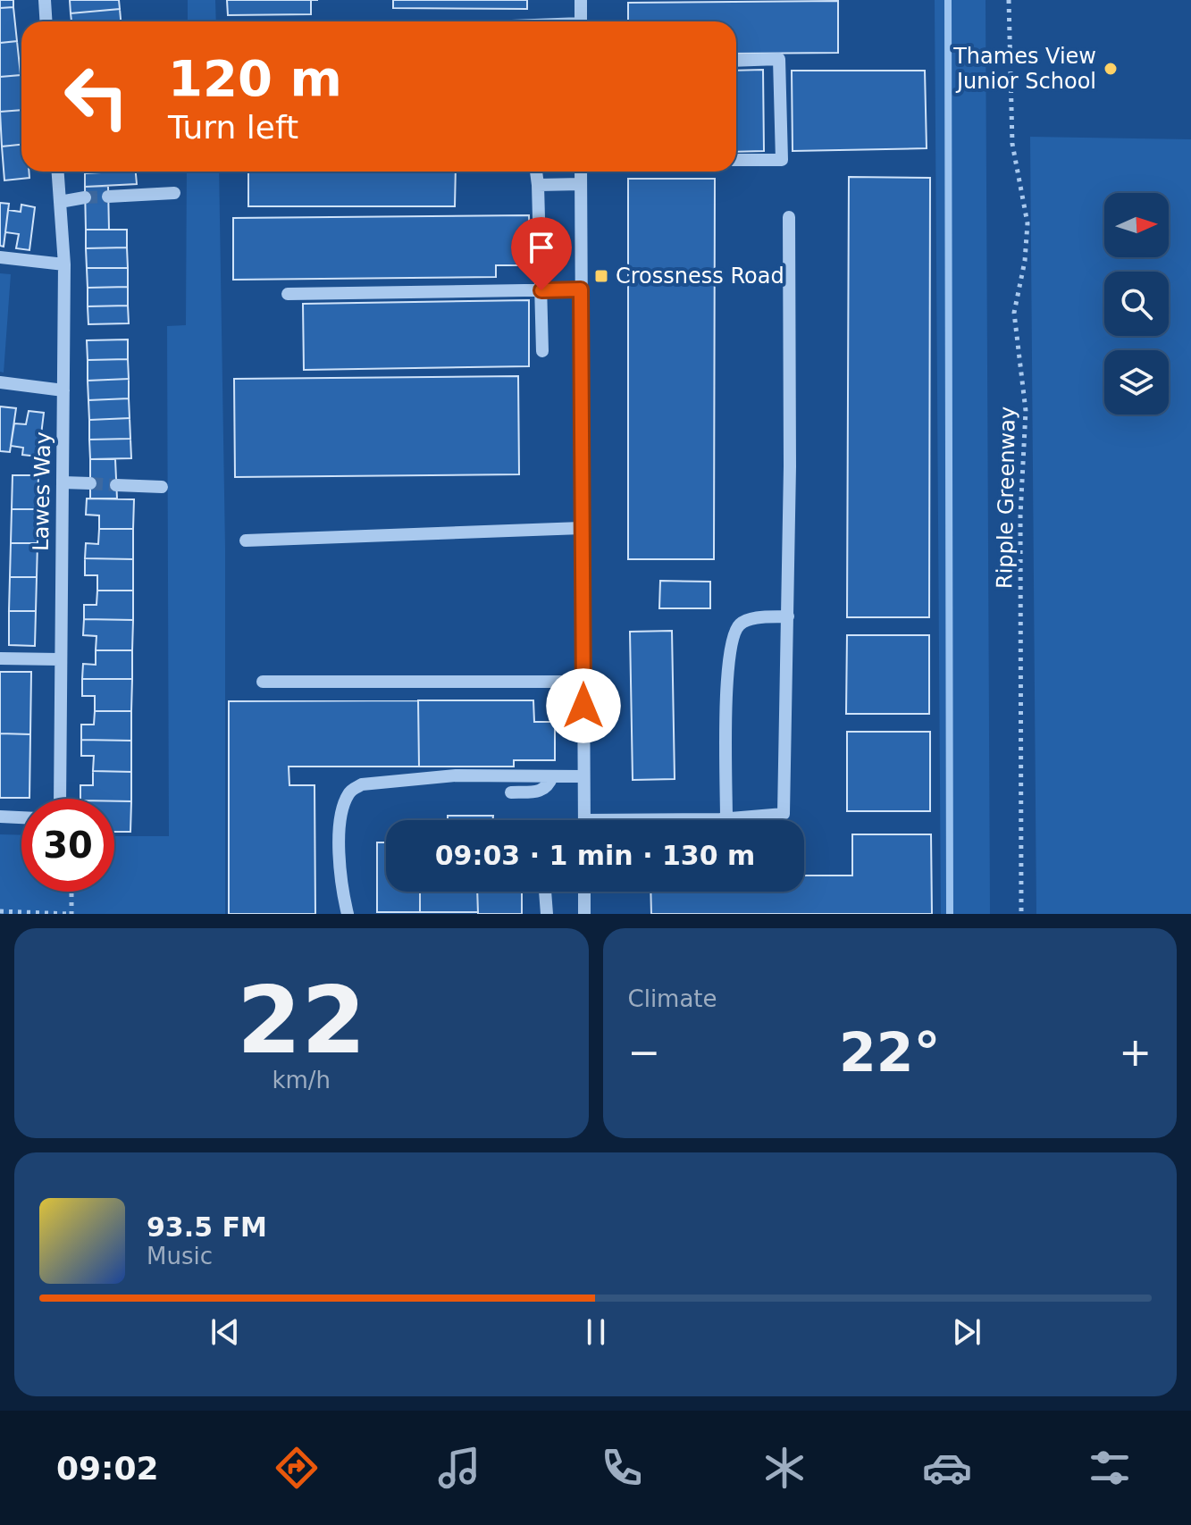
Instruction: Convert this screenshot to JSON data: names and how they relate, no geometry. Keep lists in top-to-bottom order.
{
  "streets": {
    "street": ["Lawes Way"],
    "path": ["Ripple Greenway"]
  },
  "places": {
    "other": ["Thames View Junior School"],
    "transit": ["Crossness Road"]
  },
  "north": "right",
  "page": {
    "turn": ["120 m", "Turn left"],
    "limit": "30",
    "trip": "09:03 · 1 min · 130 m",
    "tile": [
      ["22", "km/h"],
      "Climate"
    ],
    "heat": ["−", "22°", "+"],
    "song": ["93.5 FM", "Music"],
    "tabs": "09:02"
  }
}
